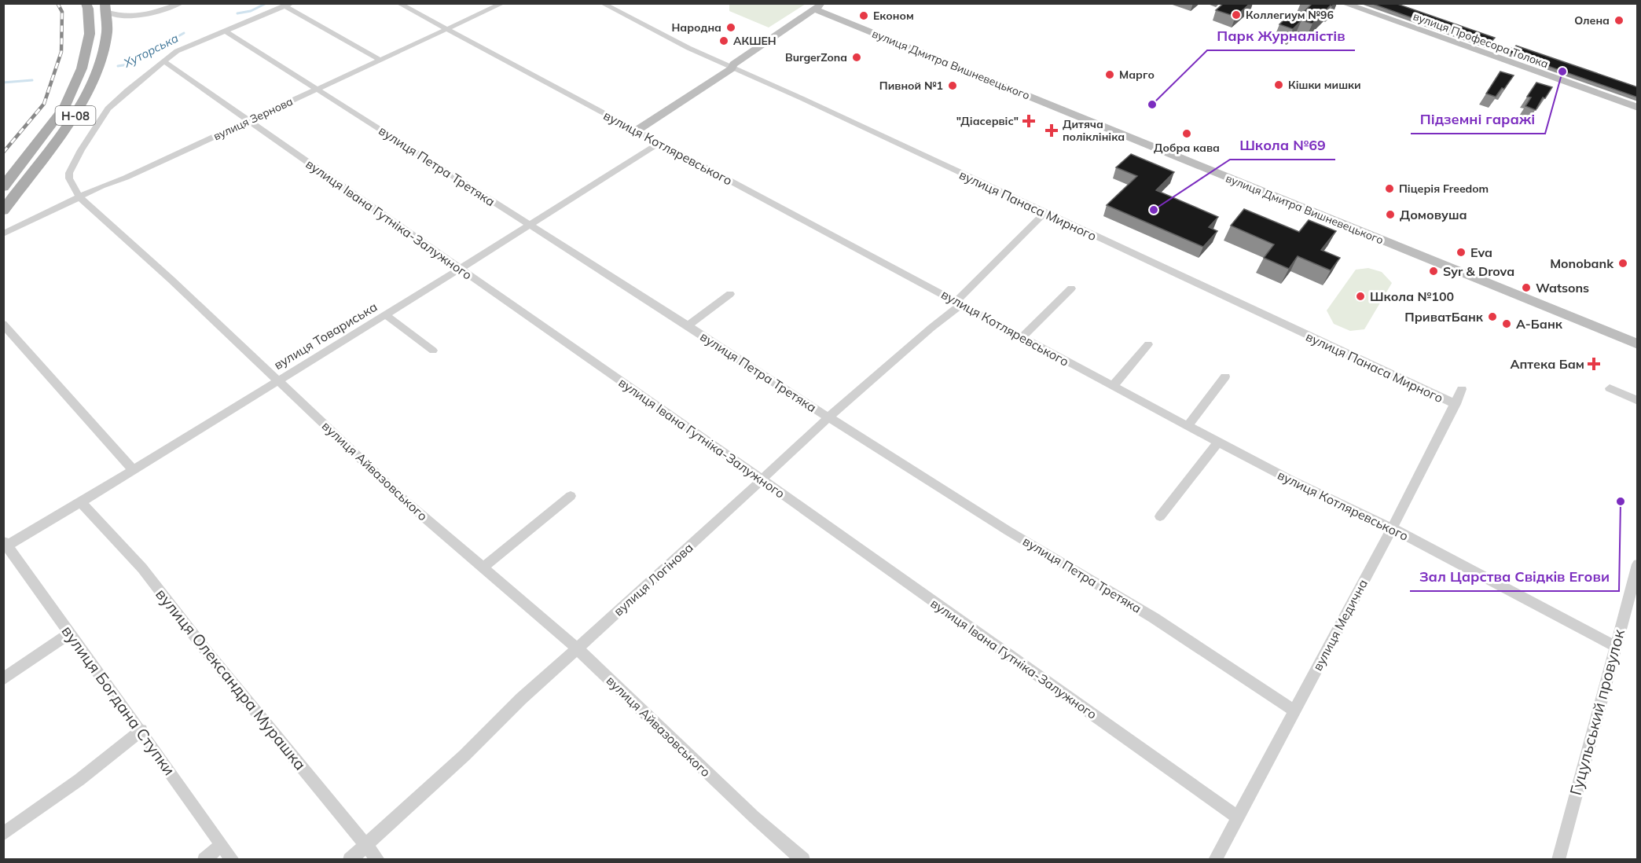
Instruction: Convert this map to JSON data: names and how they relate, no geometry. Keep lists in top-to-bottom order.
{
  "streets": {
    "main road": ["Н-08"],
    "street": [
      "вулиця Професора Толока",
      "вулиця Дмитра Вишневецького",
      "вулиця Зернова",
      "вулиця Котляревського",
      "вулиця Петра Третяка",
      "вулиця Панаса Мирного",
      "вулиця Івана Гутніка-Залужного",
      "вулиця Товариська",
      "вулиця Айвазовського",
      "вулиця Логінова",
      "вулиця Медична",
      "вулиця Олександра Мурашка",
      "вулиця Богдана Ступки",
      "Гуцульський провулок"
    ]
  },
  "crossings": [
    ["вулиця Зернова", "вулиця Котляревського"],
    ["вулиця Зернова", "вулиця Петра Третяка"],
    ["вулиця Зернова", "вулиця Івана Гутніка-Залужного"],
    ["вулиця Зернова", "вулиця Айвазовського"],
    ["вулиця Котляревського", "вулиця Товариська"],
    ["вулиця Котляревського", "вулиця Логінова"],
    ["вулиця Котляревського", "вулиця Медична"],
    ["вулиця Котляревського", "Гуцульський провулок"],
    ["вулиця Петра Третяка", "вулиця Товариська"],
    ["вулиця Петра Третяка", "вулиця Логінова"],
    ["вулиця Петра Третяка", "вулиця Медична"],
    ["вулиця Панаса Мирного", "вулиця Логінова"],
    ["вулиця Панаса Мирного", "вулиця Медична"],
    ["вулиця Івана Гутніка-Залужного", "вулиця Товариська"],
    ["вулиця Івана Гутніка-Залужного", "вулиця Айвазовського"],
    ["вулиця Івана Гутніка-Залужного", "вулиця Логінова"],
    ["вулиця Івана Гутніка-Залужного", "вулиця Медична"],
    ["вулиця Товариська", "вулиця Айвазовського"],
    ["вулиця Товариська", "вулиця Олександра Мурашка"],
    ["вулиця Товариська", "вулиця Богдана Ступки"],
    ["вулиця Айвазовського", "вулиця Логінова"],
    ["вулиця Логінова", "вулиця Олександра Мурашка"]
  ],
  "water": ["Хуторська"],
  "places": {
    "other": [
      "Коллегиум №96",
      "Економ",
      "Олена",
      "Народна",
      "АКШЕН",
      "BurgerZona",
      "Підземні гаражі",
      "Марго",
      "Кішки мишки",
      "Пивной №1",
      "Парк Журналістів",
      "Добра кава",
      "Піцерія Freedom",
      "Школа №69",
      "Домовуша",
      "Eva",
      "Monobank",
      "Syr & Drova",
      "Watsons",
      "Школа №100",
      "ПриватБанк",
      "А-Банк",
      "Зал Царства Свiдкiв Егови"
    ],
    "health": ["\"Діасервіс\"", "Дитяча поліклініка", "Аптека Бам"]
  }
}
